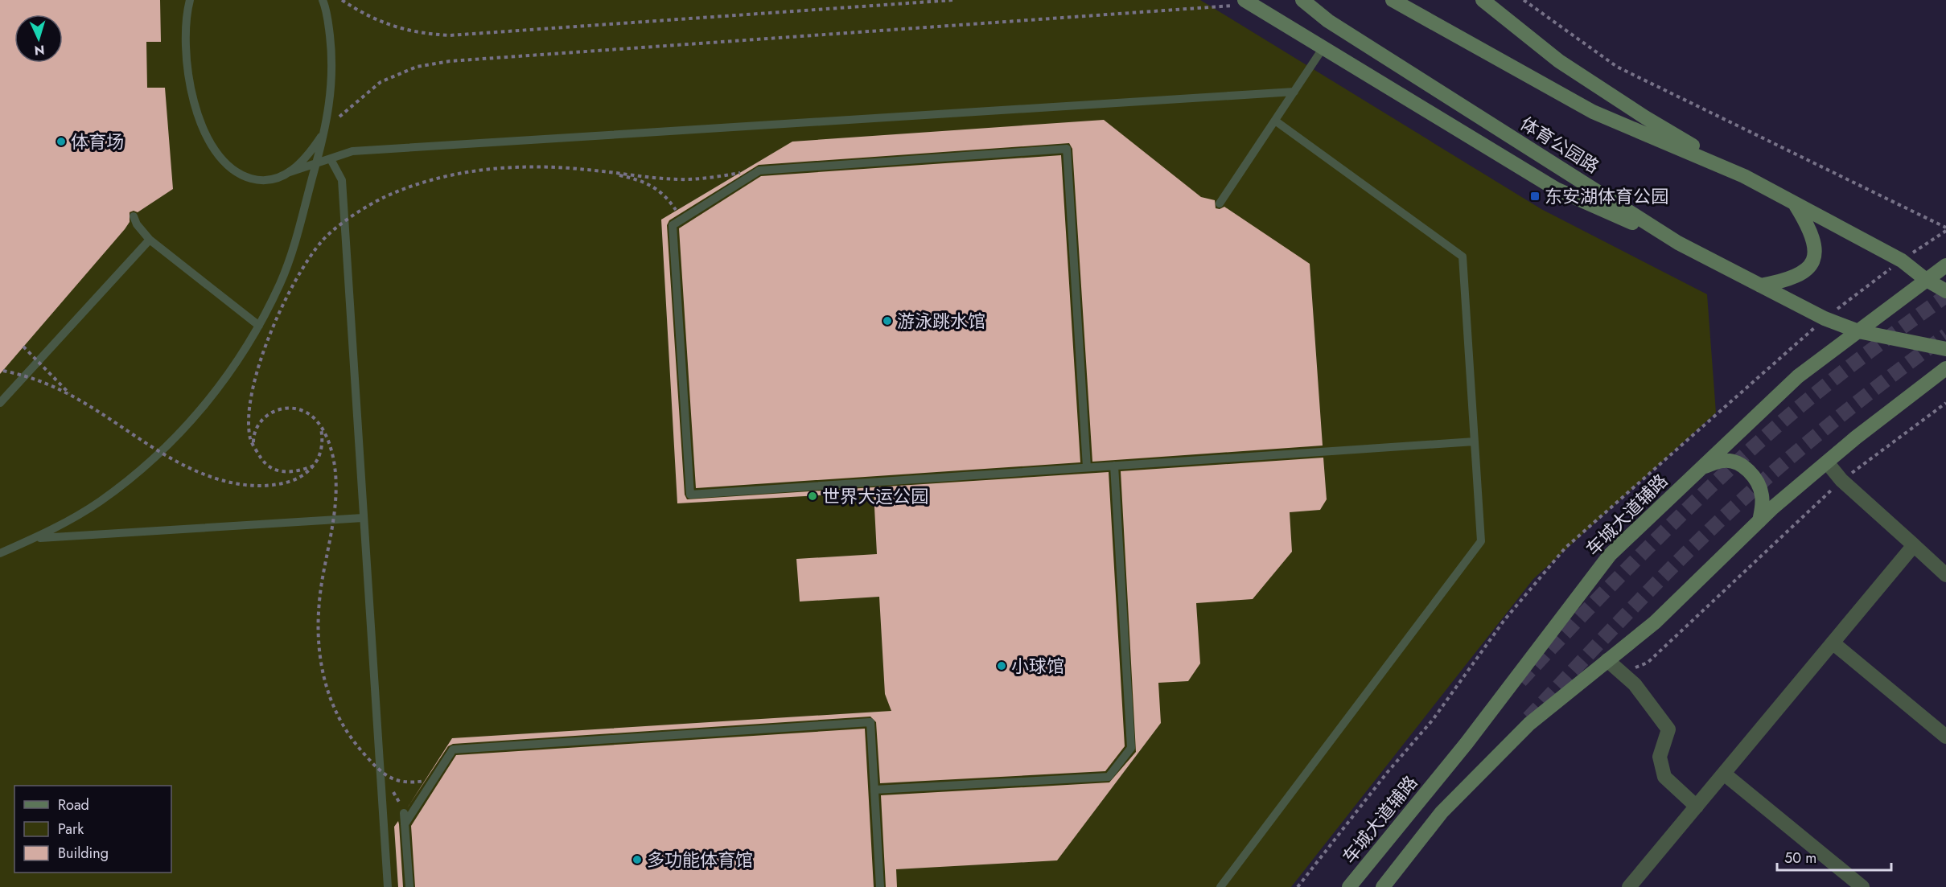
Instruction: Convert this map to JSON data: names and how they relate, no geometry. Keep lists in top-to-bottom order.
{
  "streets": {
    "main road": ["体育公园路", "车城大道辅路"]
  },
  "crossings": [
    ["体育公园路", "车城大道辅路"]
  ],
  "places": {
    "other": [
      "体育场",
      "游泳跳水馆",
      "世界大运公园",
      "小球馆",
      "多功能体育馆"
    ],
    "transit": ["东安湖体育公园"]
  },
  "legend": ["Road", "Park", "Building"],
  "scale_bar": "50 m",
  "north": "bottom"
}
